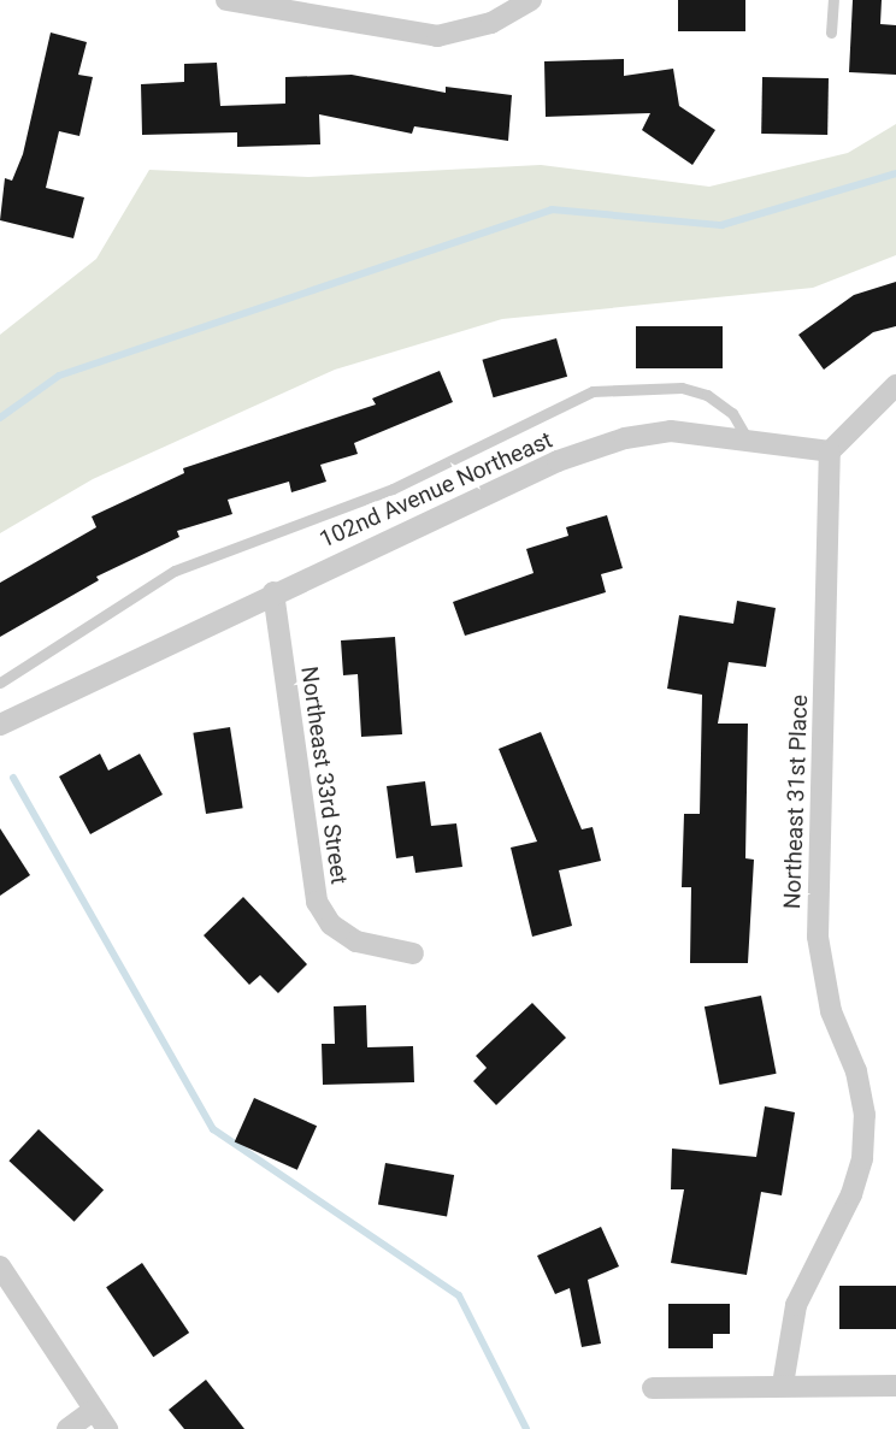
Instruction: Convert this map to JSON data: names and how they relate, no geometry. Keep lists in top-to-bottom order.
{
  "streets": {
    "street": ["102nd Avenue Northeast", "Northeast 33rd Street", "Northeast 31st Place"]
  },
  "crossings": [
    ["102nd Avenue Northeast", "Northeast 33rd Street"],
    ["102nd Avenue Northeast", "Northeast 31st Place"]
  ]
}
